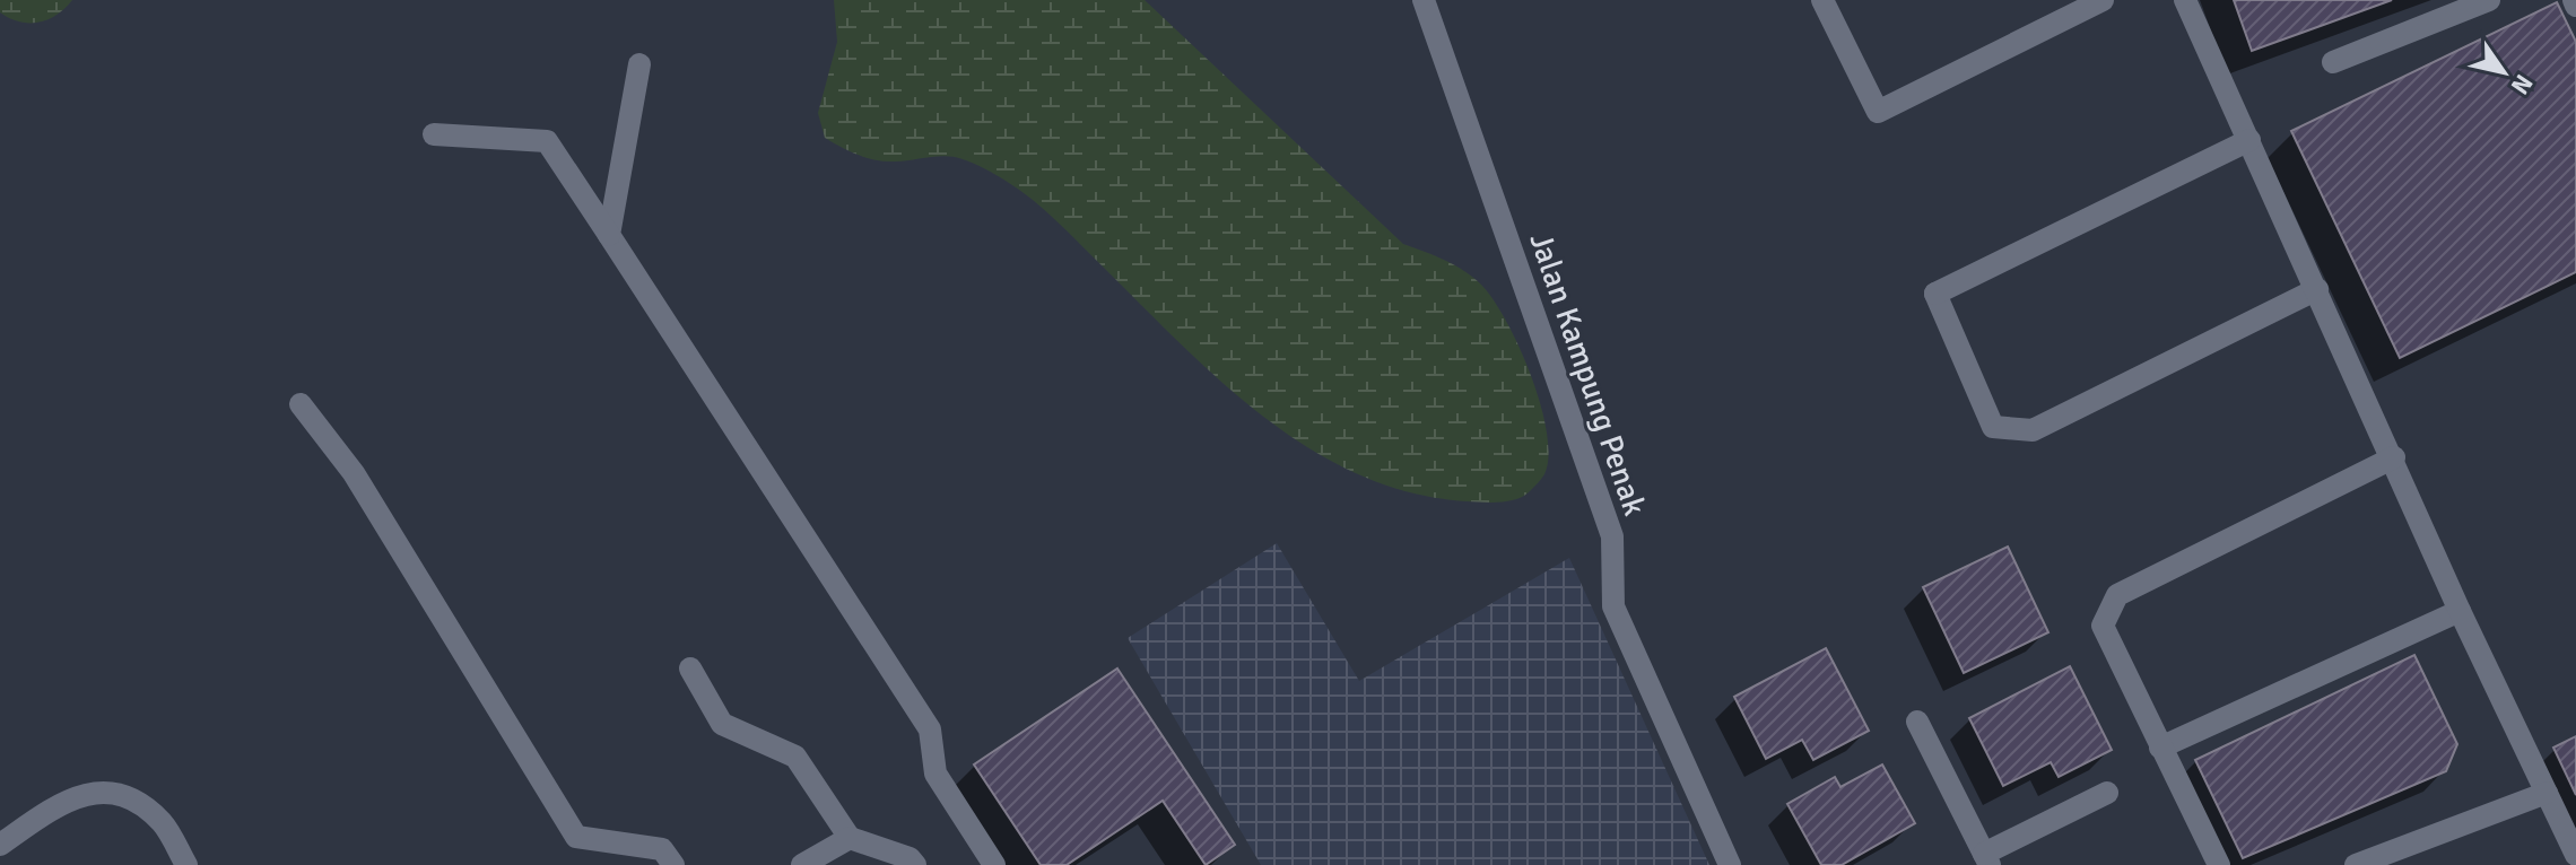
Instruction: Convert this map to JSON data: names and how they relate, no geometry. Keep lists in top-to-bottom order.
{
  "streets": {
    "street": ["Jalan Kampung Penak"]
  },
  "north": "bottom right"
}
